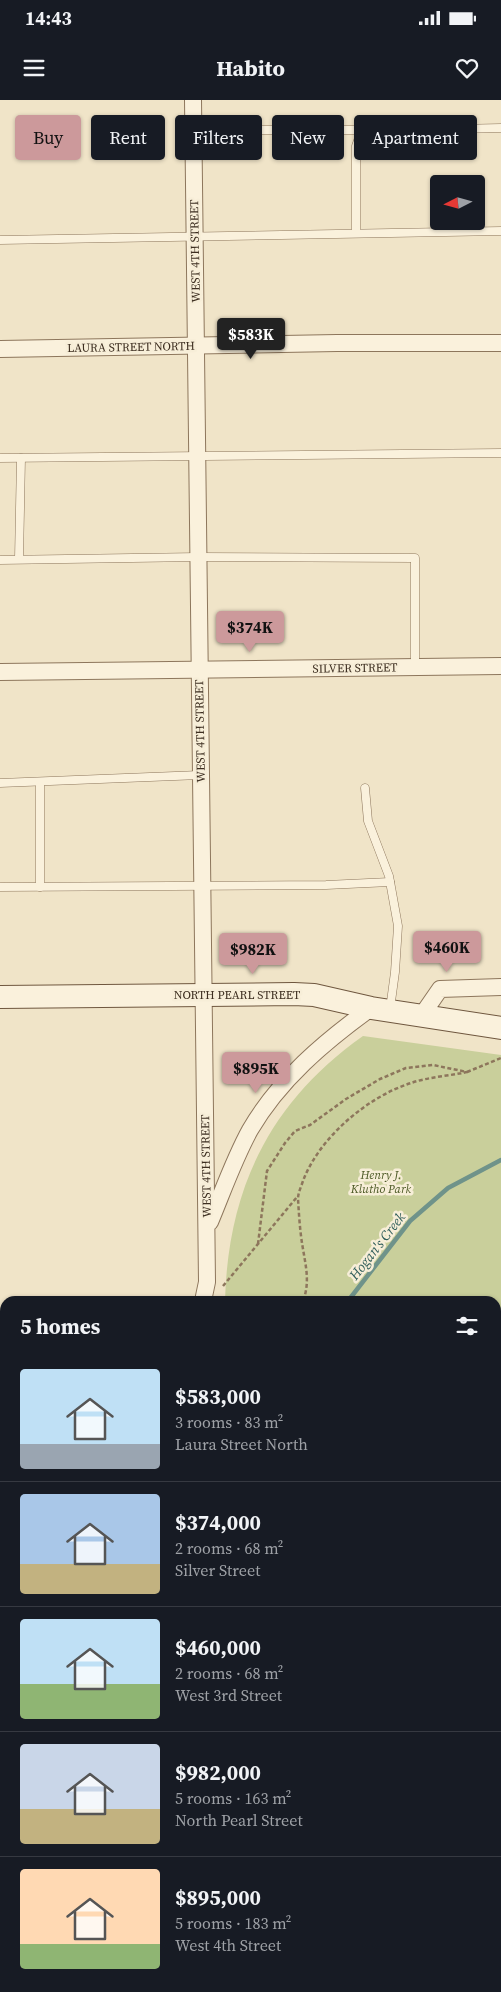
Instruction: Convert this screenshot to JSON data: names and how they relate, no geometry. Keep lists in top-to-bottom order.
{
  "streets": {
    "street": [
      "WEST 4TH STREET",
      "LAURA STREET NORTH",
      "SILVER STREET",
      "NORTH PEARL STREET"
    ]
  },
  "crossings": [
    ["WEST 4TH STREET", "LAURA STREET NORTH"],
    ["WEST 4TH STREET", "SILVER STREET"],
    ["WEST 4TH STREET", "NORTH PEARL STREET"]
  ],
  "water": ["Hogan's Creek"],
  "parks": ["Henry J. Klutho Park"],
  "north": "left",
  "page": {
    "status": "14:43",
    "header": "Habito",
    "chip": [
      "Buy",
      "Rent",
      "Filters",
      "New",
      "Apartment"
    ],
    "price": [
      "$583K",
      "$374K",
      "$460K",
      "$982K",
      "$895K"
    ],
    "heading": "5 homes",
    "list": [
      {
        "name": "$583,000",
        "note": "3 rooms · 83 m² · Laura Street North"
      },
      {
        "name": "$374,000",
        "note": "2 rooms · 68 m² · Silver Street"
      },
      {
        "name": "$460,000",
        "note": "2 rooms · 68 m² · West 3rd Street"
      },
      {
        "name": "$982,000",
        "note": "5 rooms · 163 m² · North Pearl Street"
      },
      {
        "name": "$895,000",
        "note": "5 rooms · 183 m² · West 4th Street"
      }
    ]
  }
}
